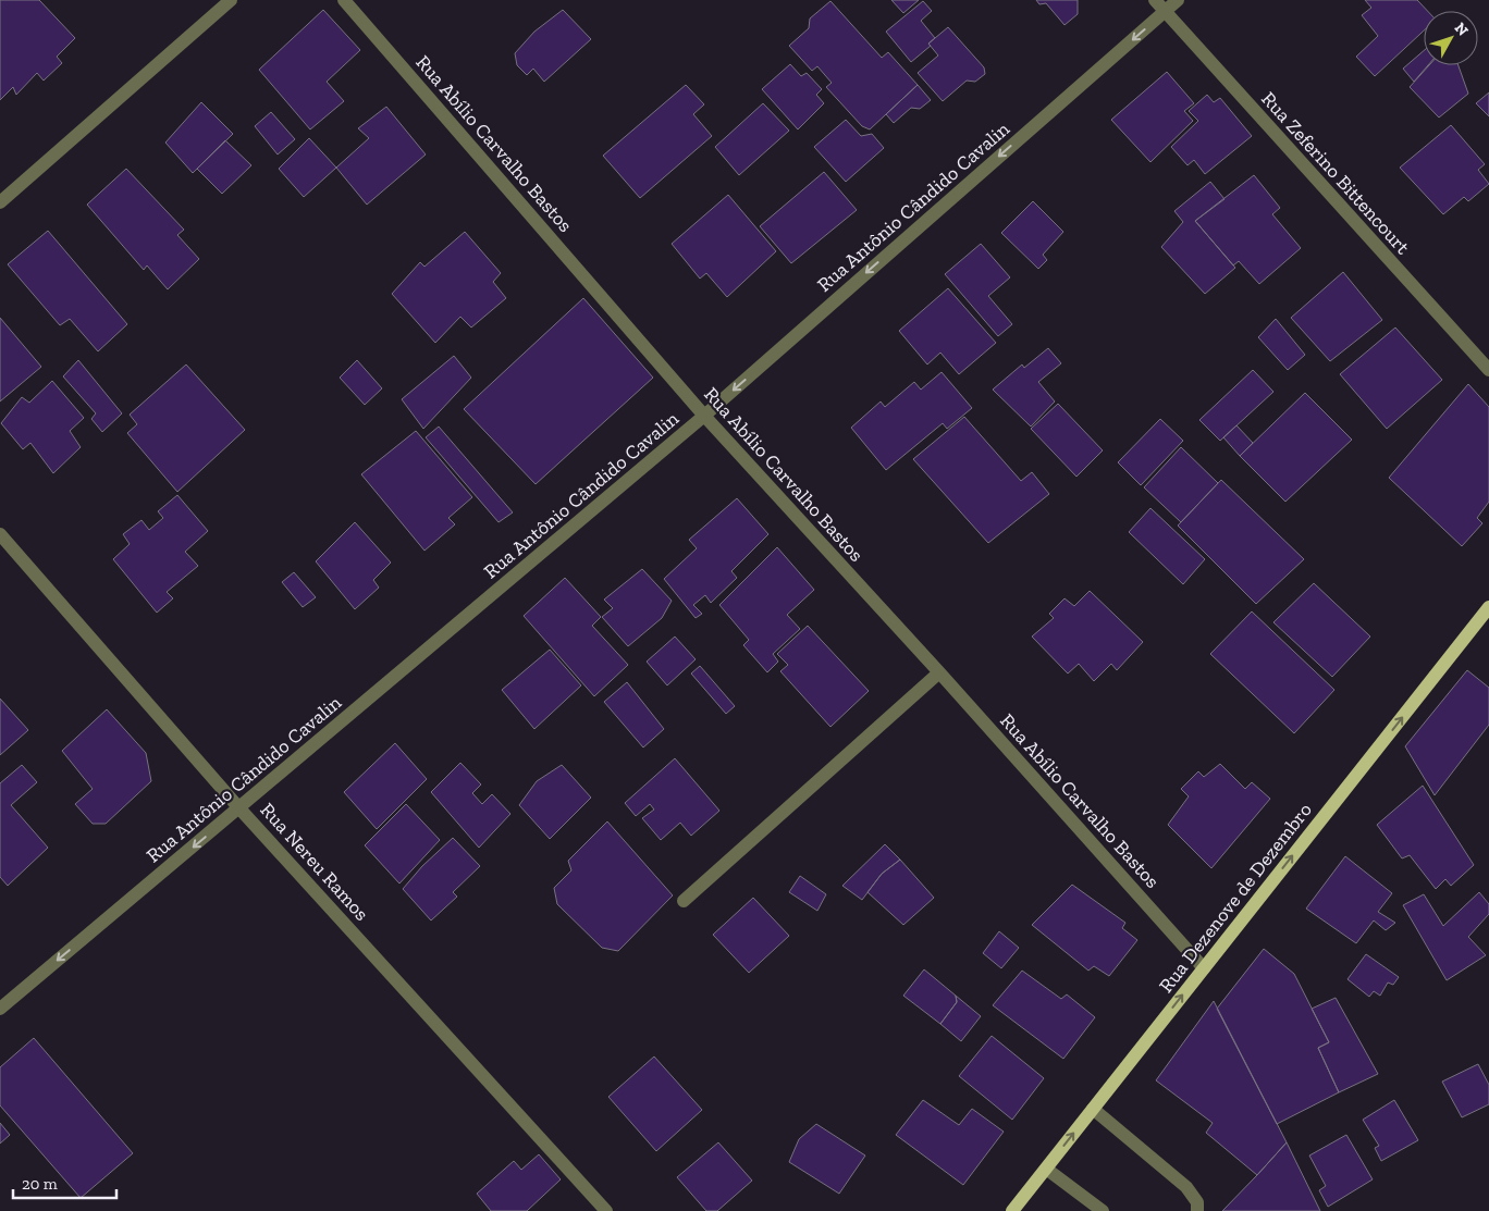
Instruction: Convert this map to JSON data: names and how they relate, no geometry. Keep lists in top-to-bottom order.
{
  "streets": {
    "main road": ["Rua Dezenove de Dezembro"],
    "street": [
      "Rua Abílio Carvalho Bastos",
      "Rua Zeferino Bittencourt",
      "Rua Antônio Cândido Cavalin",
      "Rua Nereu Ramos"
    ]
  },
  "crossings": [
    ["Rua Abílio Carvalho Bastos", "Rua Antônio Cândido Cavalin"],
    ["Rua Abílio Carvalho Bastos", "Rua Dezenove de Dezembro"],
    ["Rua Zeferino Bittencourt", "Rua Antônio Cândido Cavalin"],
    ["Rua Antônio Cândido Cavalin", "Rua Nereu Ramos"]
  ],
  "one_way": ["Rua Antônio Cândido Cavalin", "Rua Dezenove de Dezembro"],
  "scale_bar": "20 m",
  "north": "top right"
}
